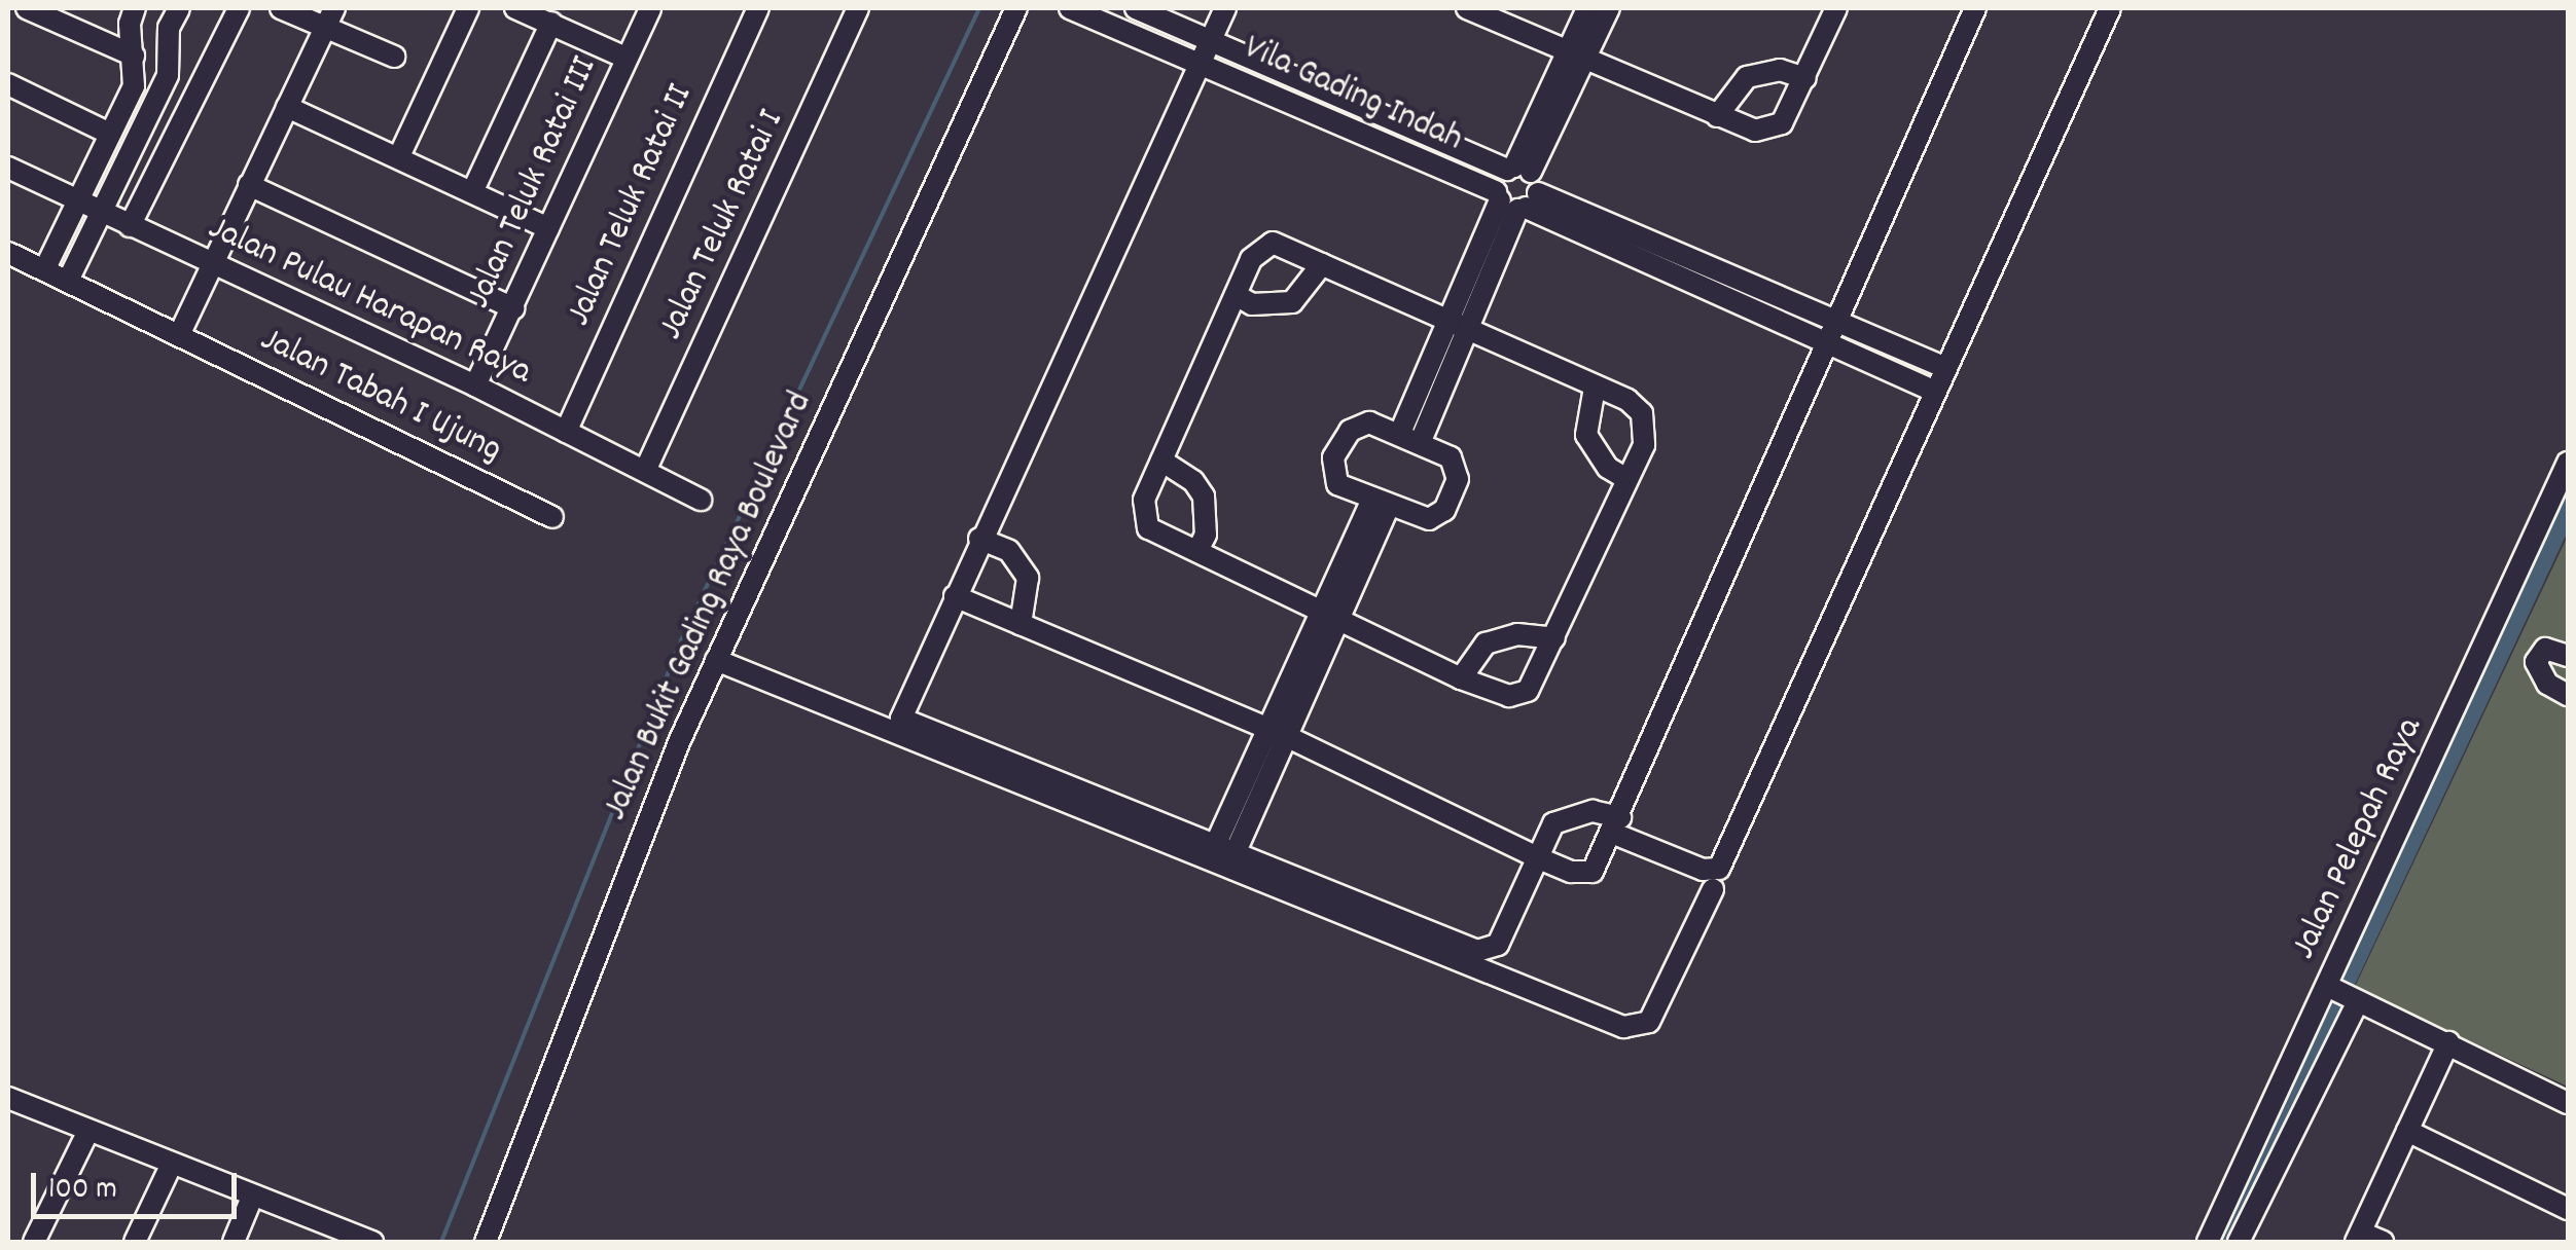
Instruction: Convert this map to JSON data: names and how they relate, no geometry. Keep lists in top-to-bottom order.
{
  "streets": {
    "street": [
      "Vila Gading Indah",
      "Jalan Teluk Ratai III",
      "Jalan Teluk Ratai II",
      "Jalan Teluk Ratai I",
      "Jalan Pulau Harapan Raya",
      "Jalan Tabah I Ujung",
      "Jalan Bukit Gading Raya Boulevard",
      "Jalan Pelepah Raya"
    ]
  },
  "crossings": [
    ["Jalan Teluk Ratai III", "Jalan Pulau Harapan Raya"],
    ["Jalan Teluk Ratai II", "Jalan Pulau Harapan Raya"],
    ["Jalan Teluk Ratai I", "Jalan Pulau Harapan Raya"]
  ],
  "scale_bar": "100 m"
}
